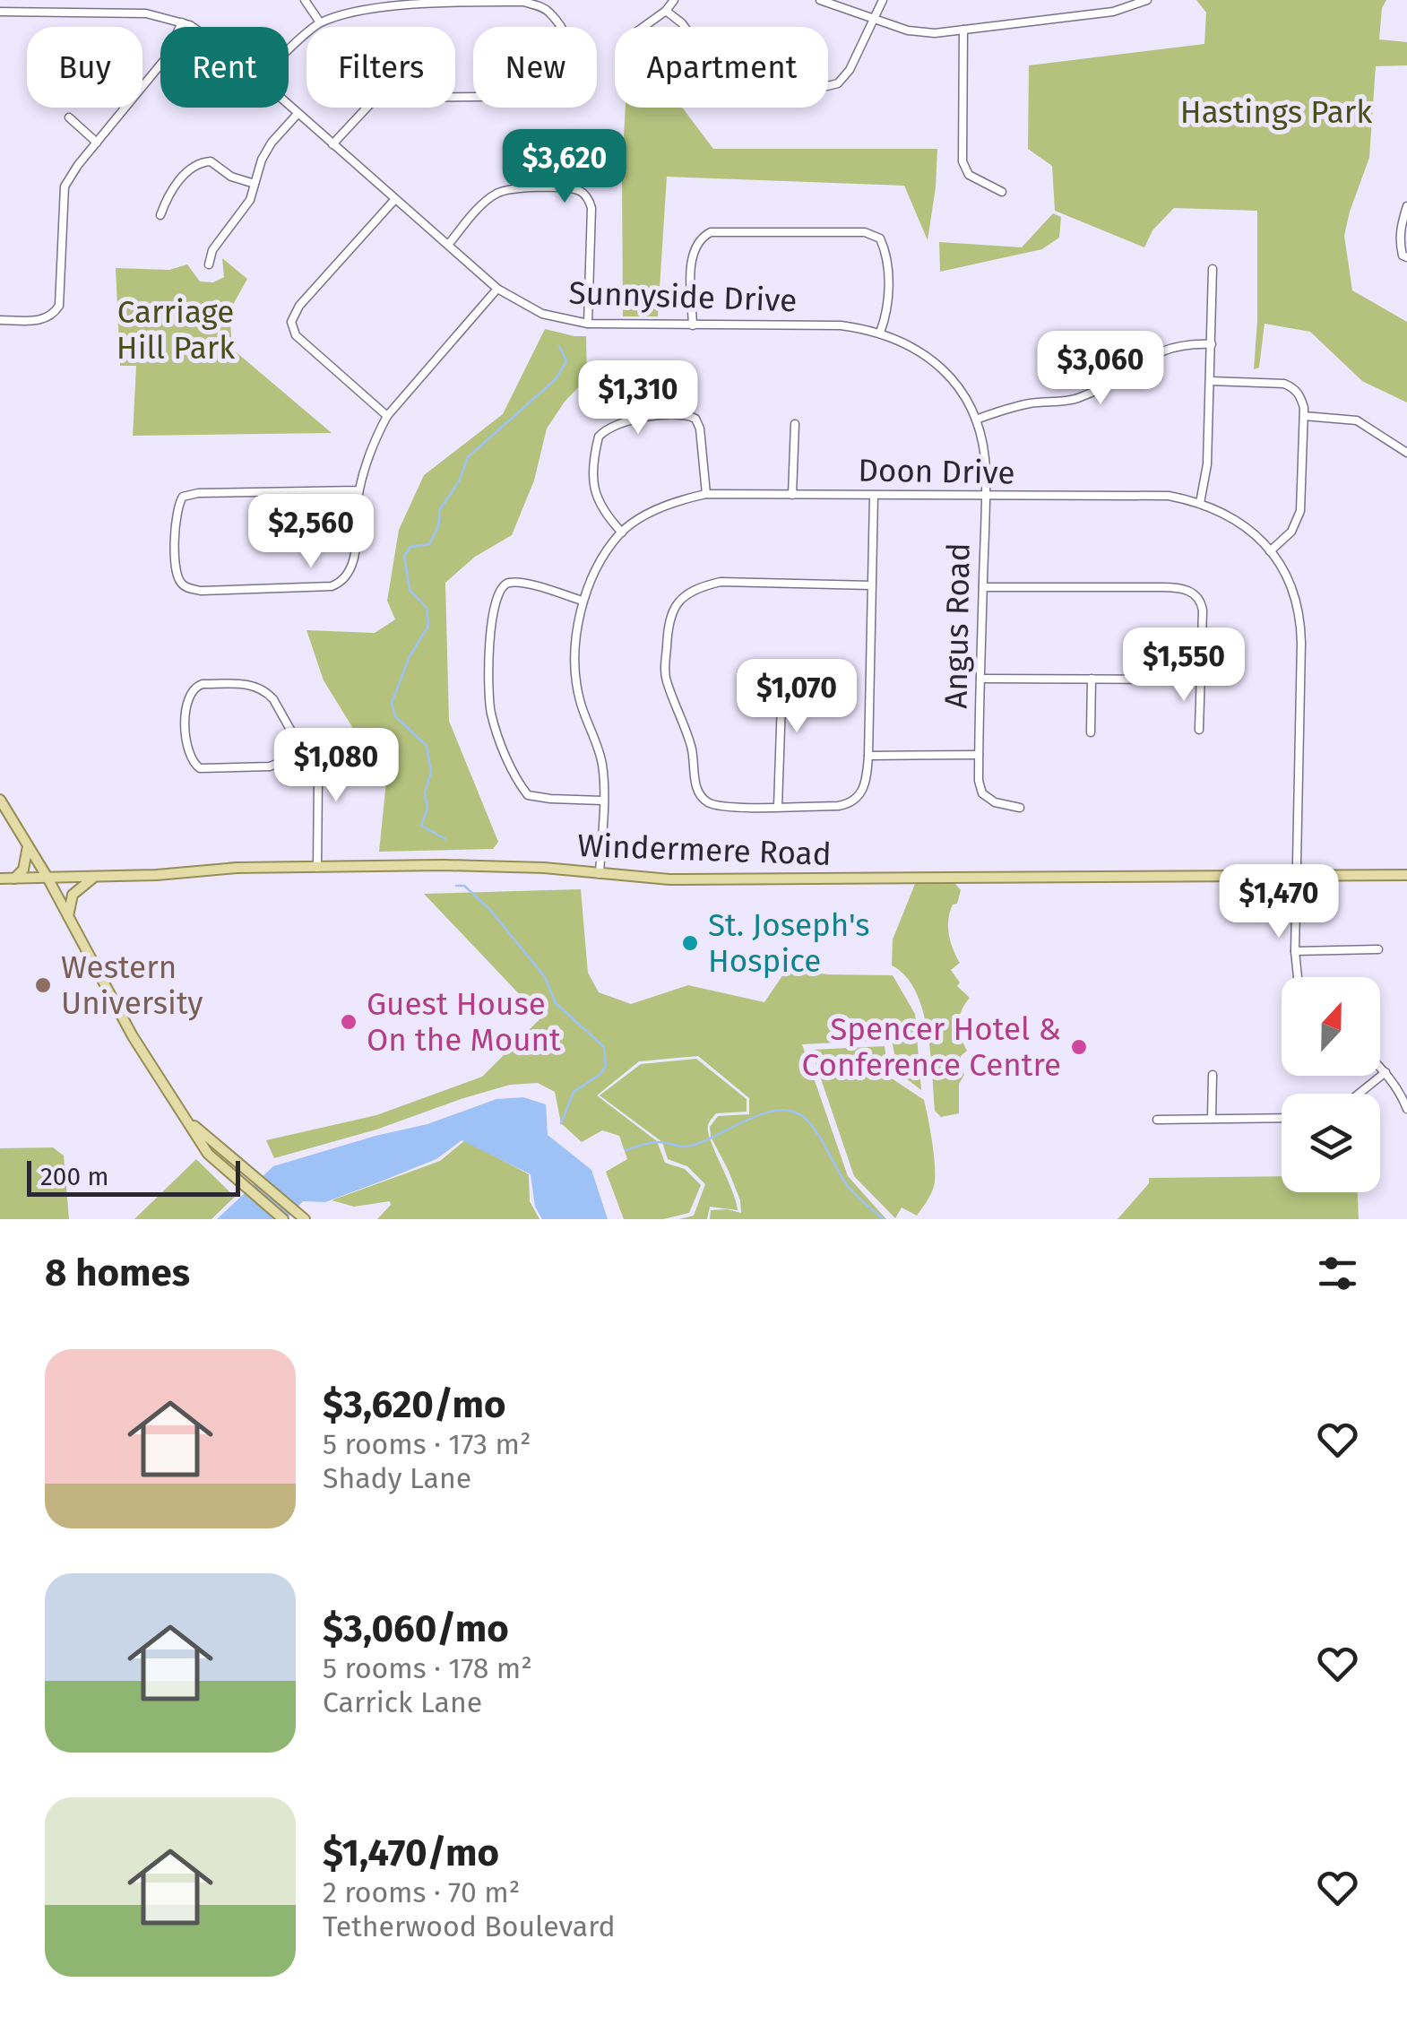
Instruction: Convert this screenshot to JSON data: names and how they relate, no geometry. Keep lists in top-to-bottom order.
{
  "streets": {
    "main road": ["Windermere Road"],
    "street": ["Sunnyside Drive", "Doon Drive", "Angus Road"]
  },
  "crossings": [
    ["Sunnyside Drive", "Doon Drive"],
    ["Sunnyside Drive", "Angus Road"],
    ["Doon Drive", "Angus Road"],
    ["Doon Drive", "Windermere Road"]
  ],
  "parks": ["Hastings Park", "Carriage Hill Park"],
  "places": [
    "St. Joseph's Hospice",
    "Western University",
    "Guest House On the Mount",
    "Spencer Hotel & Conference Centre"
  ],
  "scale_bar": "200 m",
  "north": "top",
  "page": {
    "chip": [
      "Buy",
      "Rent",
      "Filters",
      "New",
      "Apartment"
    ],
    "price": [
      "$3,620",
      "$3,060",
      "$1,310",
      "$2,560",
      "$1,550",
      "$1,070",
      "$1,080",
      "$1,470"
    ],
    "scale": "200 m",
    "heading": "8 homes",
    "list": [
      {
        "name": "$3,620/mo",
        "note": "5 rooms · 173 m² · Shady Lane"
      },
      {
        "name": "$3,060/mo",
        "note": "5 rooms · 178 m² · Carrick Lane"
      },
      {
        "name": "$1,470/mo",
        "note": "2 rooms · 70 m² · Tetherwood Boulevard"
      }
    ]
  }
}
